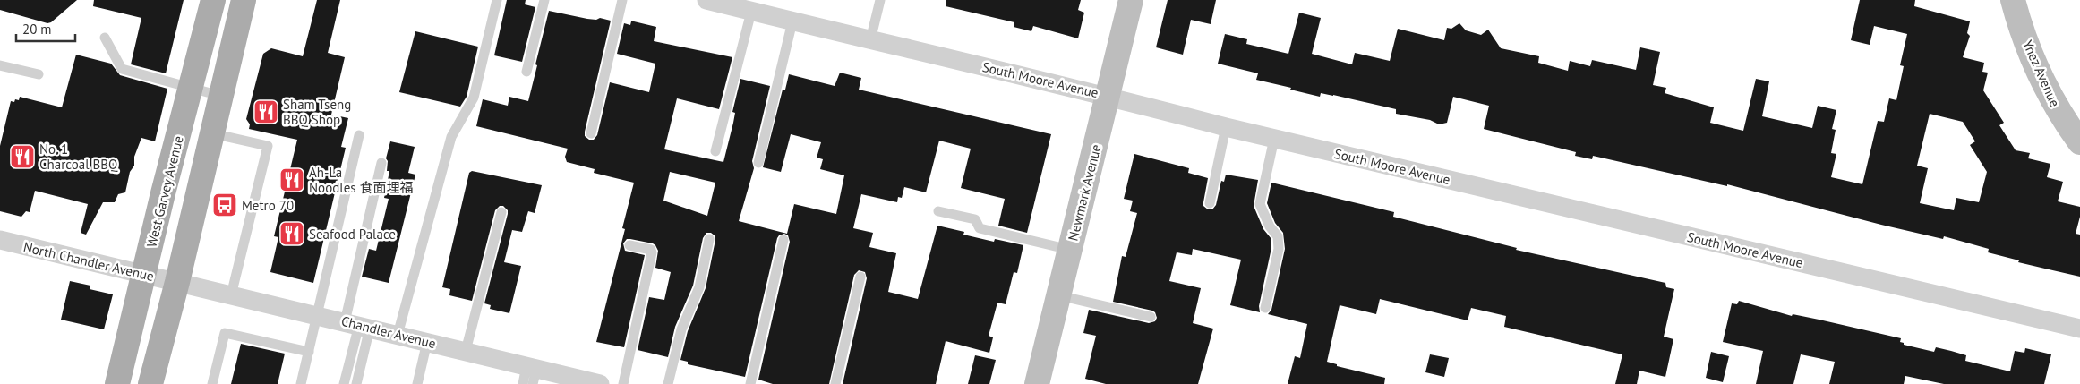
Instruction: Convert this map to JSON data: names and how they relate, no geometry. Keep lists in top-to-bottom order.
{
  "streets": {
    "main road": ["West Garvey Avenue"],
    "street": [
      "Ynez Avenue",
      "South Moore Avenue",
      "Newmark Avenue",
      "North Chandler Avenue",
      "Chandler Avenue"
    ]
  },
  "crossings": [
    ["South Moore Avenue", "Newmark Avenue"],
    ["West Garvey Avenue", "North Chandler Avenue"],
    ["North Chandler Avenue", "Chandler Avenue"]
  ],
  "places": {
    "restaurant": [
      "Sham Tseng BBQ Shop",
      "No. 1 Charcoal BBQ",
      "Ah-La Noodles 食面埋福",
      "Seafood Palace"
    ],
    "bus stop": ["Metro 70"]
  },
  "scale_bar": "20 m"
}
